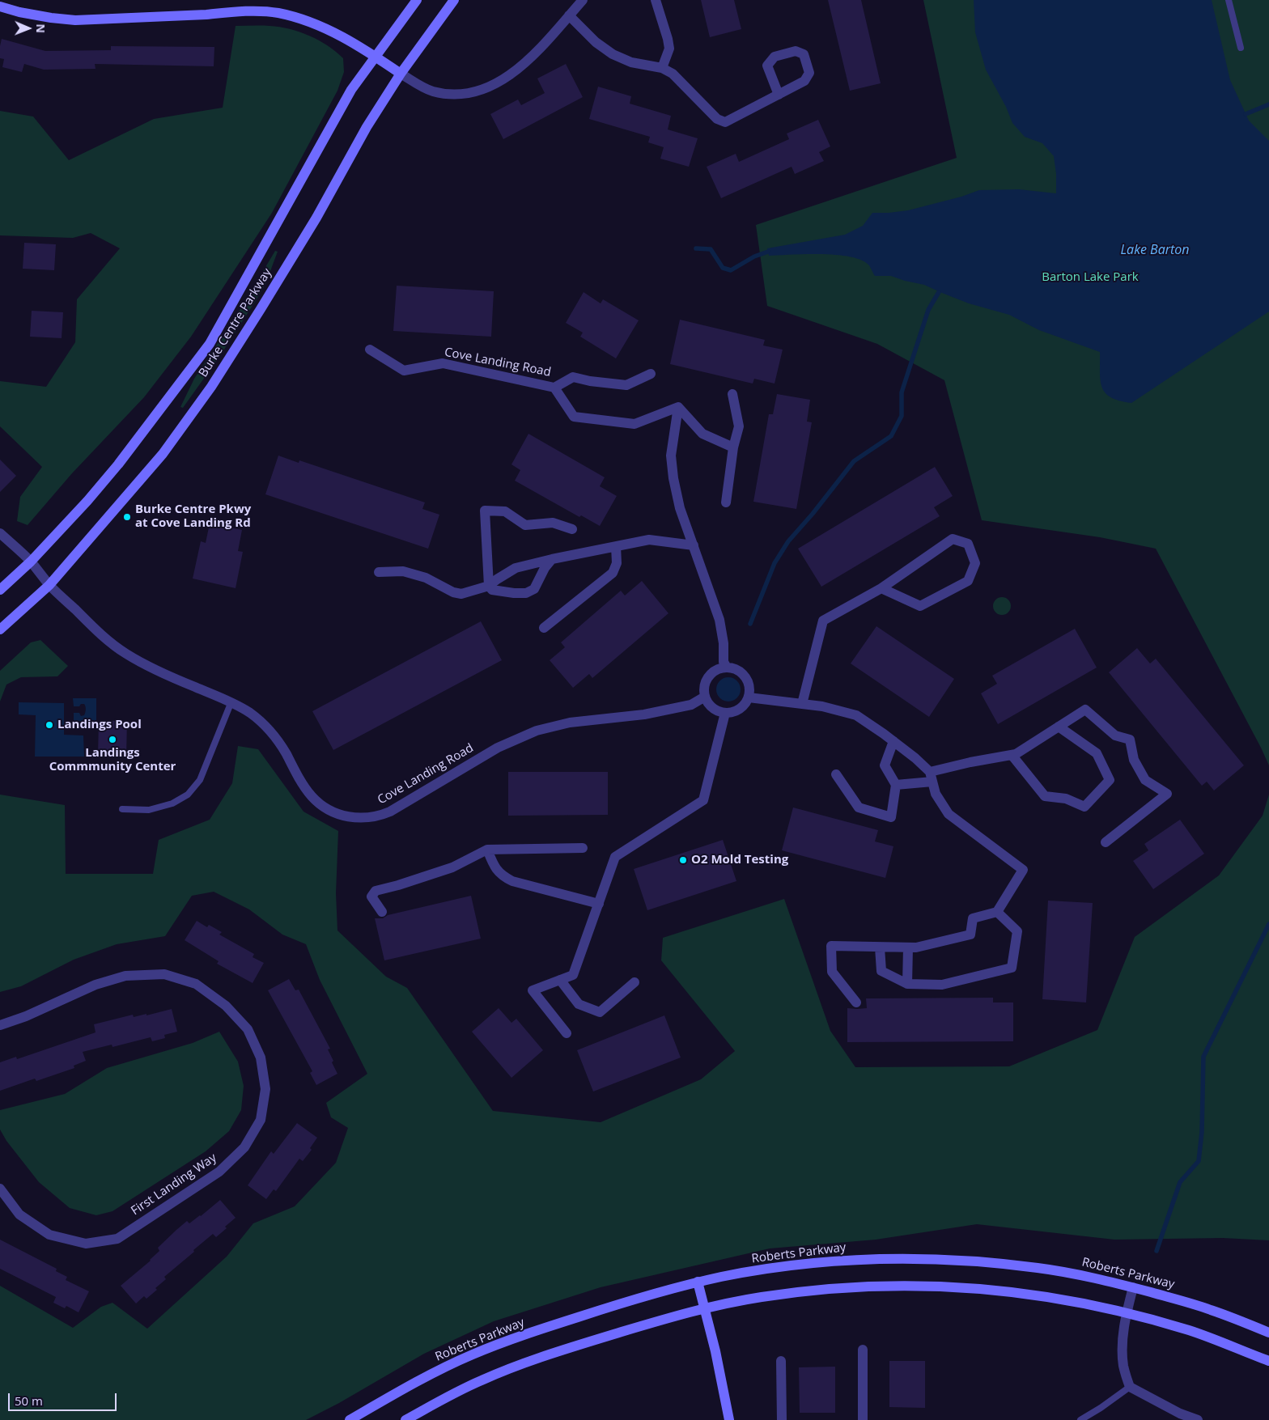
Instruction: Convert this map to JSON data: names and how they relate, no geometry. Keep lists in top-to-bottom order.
{
  "streets": {
    "main road": ["Burke Centre Parkway", "Roberts Parkway"],
    "street": ["Cove Landing Road", "First Landing Way"]
  },
  "crossings": [
    ["Burke Centre Parkway", "Cove Landing Road"]
  ],
  "water": ["Lake Barton"],
  "parks": ["Barton Lake Park"],
  "places": [
    "Burke Centre Pkwy at Cove Landing Rd",
    "Landings Pool",
    "Landings Commmunity Center",
    "O2 Mold Testing"
  ],
  "scale_bar": "50 m",
  "north": "right"
}
